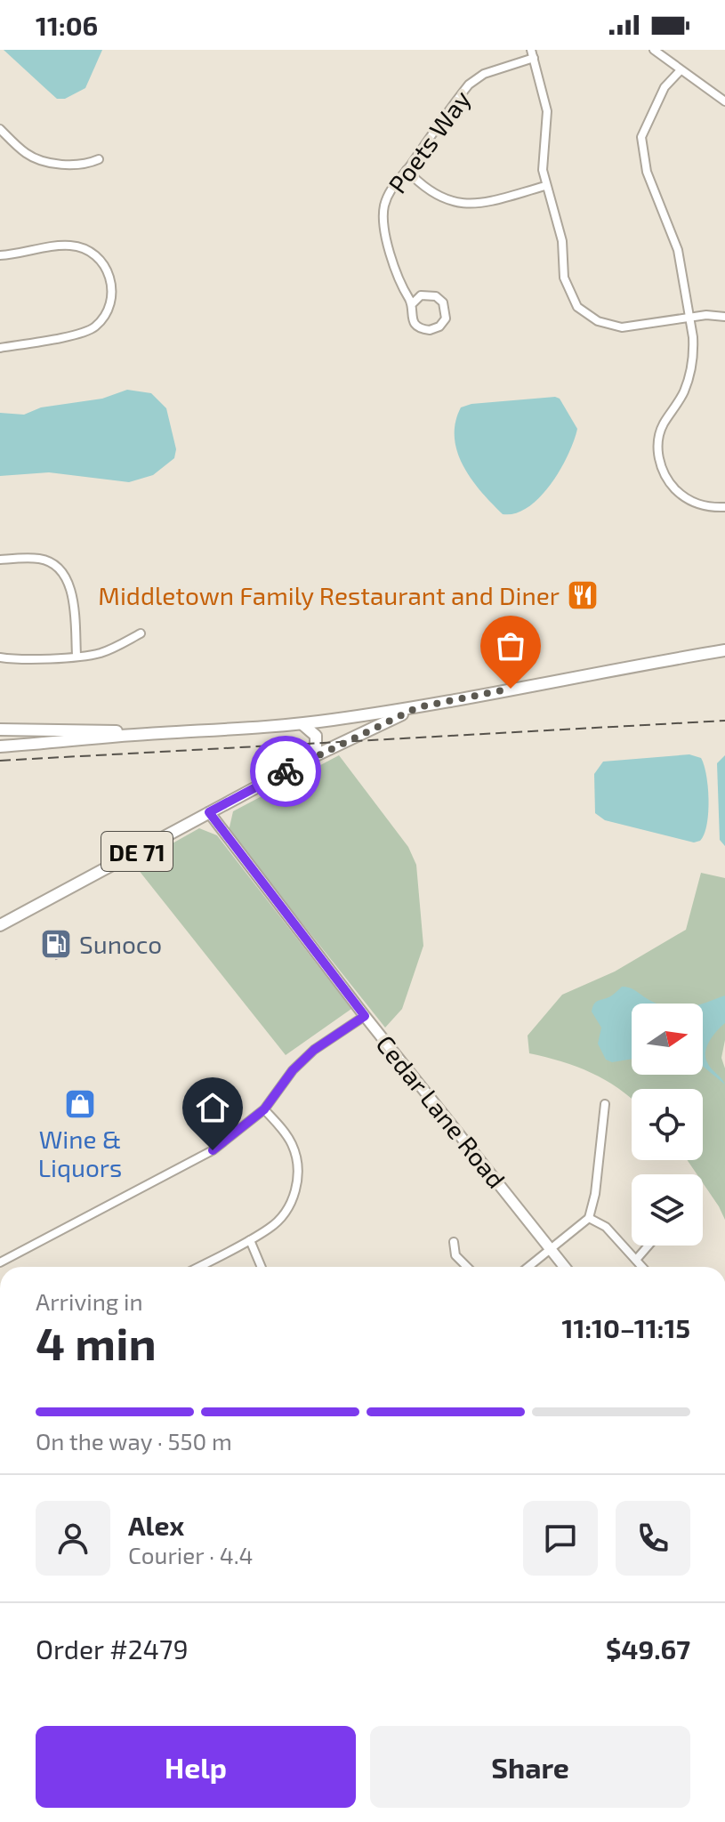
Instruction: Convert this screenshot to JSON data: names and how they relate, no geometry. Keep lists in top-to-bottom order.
{
  "streets": {
    "main road": ["DE 71"],
    "street": ["Poets Way", "Cedar Lane Road"]
  },
  "crossings": [
    ["DE 71", "Cedar Lane Road"]
  ],
  "places": {
    "restaurant": ["Middletown Family Restaurant and Diner"],
    "fuel station": ["Sunoco"],
    "shop": ["Wine & Liquors"]
  },
  "north": "right",
  "page": {
    "status": "11:06",
    "heading": ["4 min", "Arriving in", "11:10–11:15"],
    "panel": [
      "Alex",
      "Courier · 4.4",
      "Order #2479",
      "$49.67"
    ],
    "bar": "On the way · 550 m",
    "buttons": ["Help", "Share"]
  }
}
